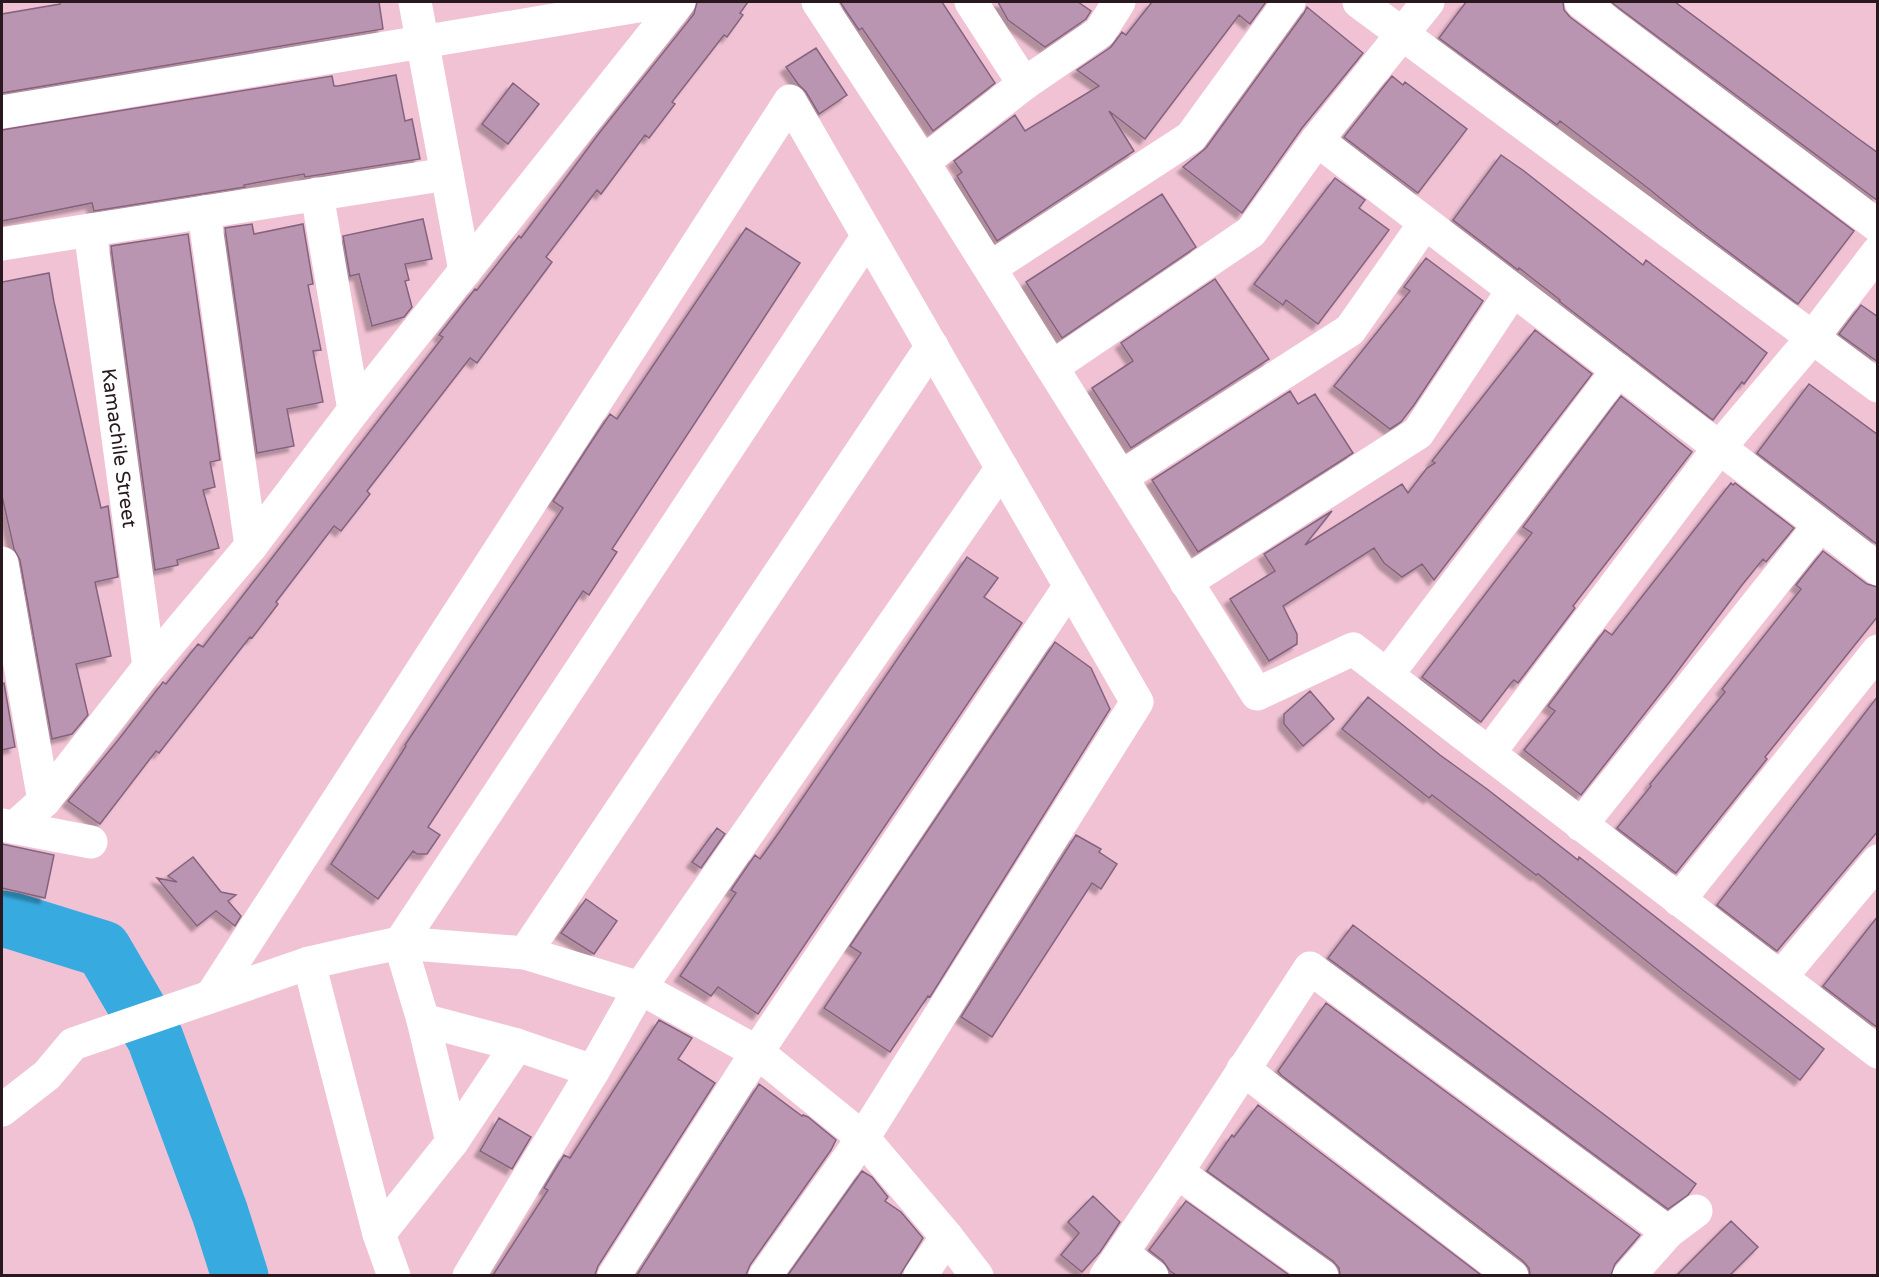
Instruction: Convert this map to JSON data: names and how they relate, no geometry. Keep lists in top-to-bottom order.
{
  "streets": {
    "street": ["Kamachile Street"]
  }
}
